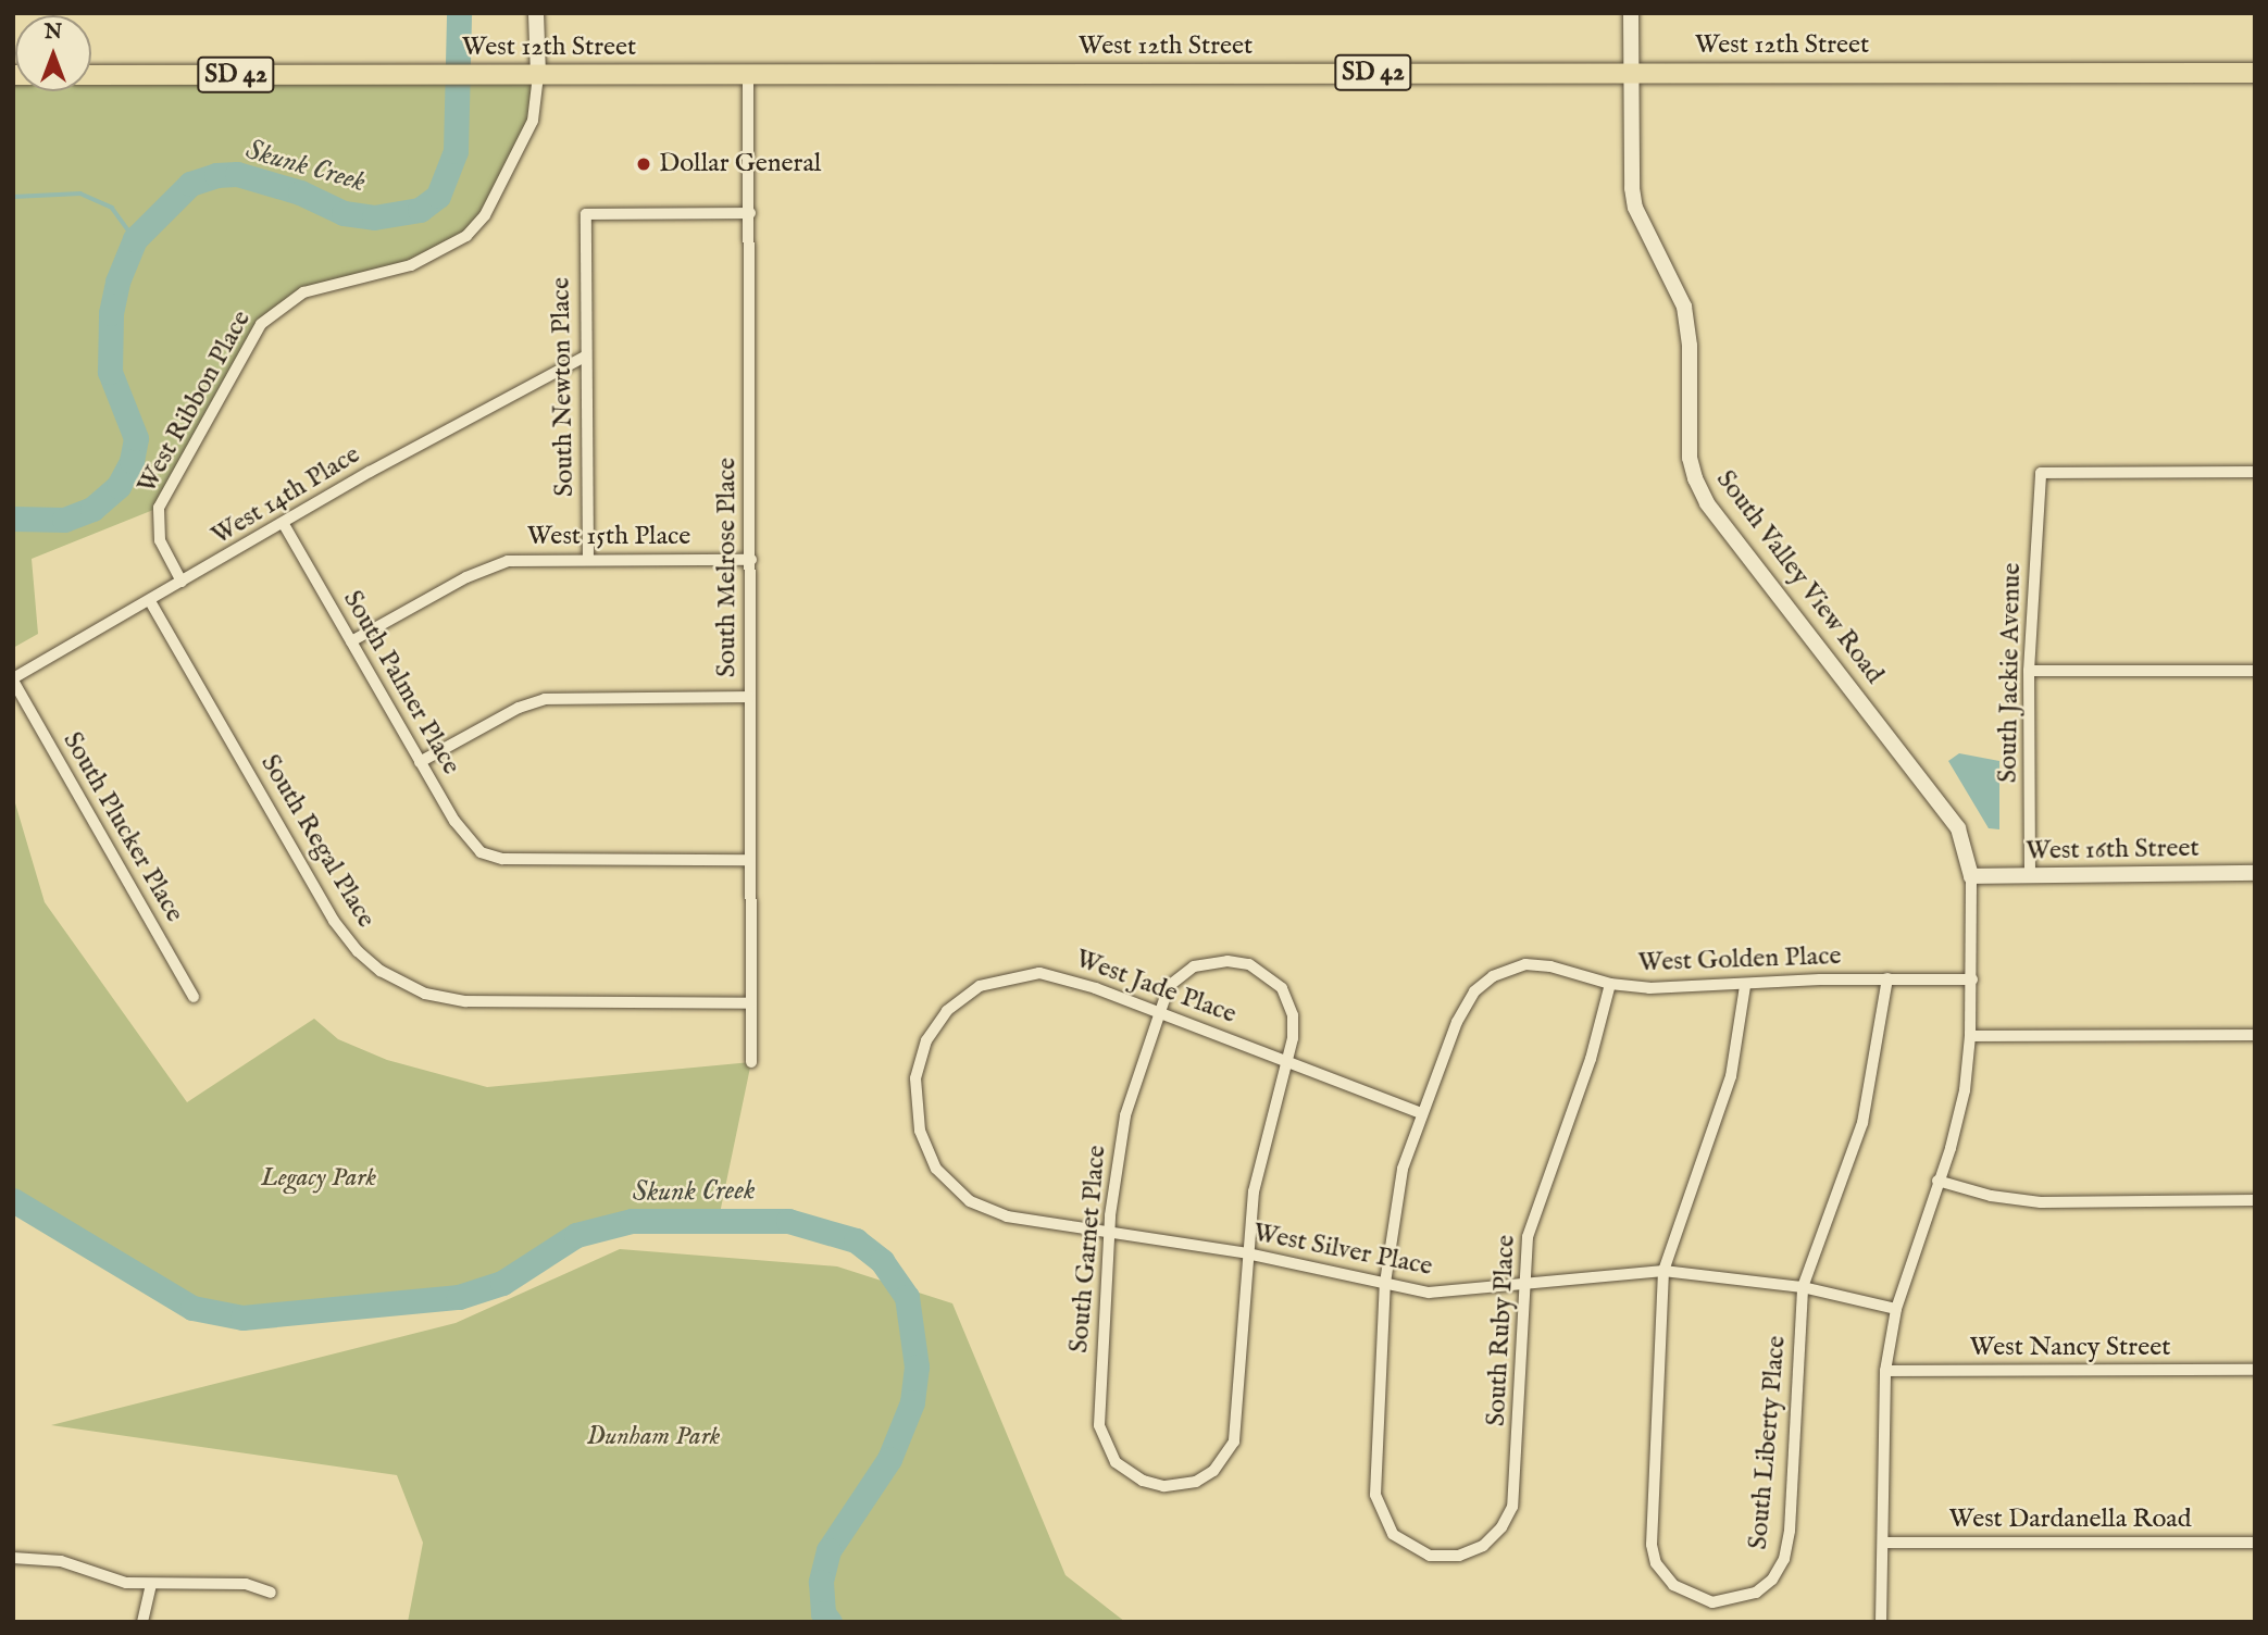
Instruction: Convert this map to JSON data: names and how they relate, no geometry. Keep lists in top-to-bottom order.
{
  "streets": {
    "main road": ["West 12th Street", "SD 42"],
    "street": [
      "South Newton Place",
      "West Ribbon Place",
      "West 14th Place",
      "West 15th Place",
      "South Melrose Place",
      "South Valley View Road",
      "South Jackie Avenue",
      "South Palmer Place",
      "South Plucker Place",
      "South Regal Place",
      "West 16th Street",
      "West Golden Place",
      "West Jade Place",
      "South Garnet Place",
      "West Silver Place",
      "South Ruby Place",
      "West Nancy Street",
      "South Liberty Place",
      "West Dardanella Road"
    ]
  },
  "crossings": [
    ["West 12th Street", "West Ribbon Place"],
    ["West 12th Street", "South Melrose Place"],
    ["West 12th Street", "South Valley View Road"],
    ["South Newton Place", "West 14th Place"],
    ["South Newton Place", "West 15th Place"],
    ["South Newton Place", "South Melrose Place"],
    ["West Ribbon Place", "West 14th Place"],
    ["West 14th Place", "South Palmer Place"],
    ["West 14th Place", "South Plucker Place"],
    ["West 14th Place", "South Regal Place"],
    ["West 15th Place", "South Melrose Place"],
    ["West 15th Place", "South Palmer Place"],
    ["South Melrose Place", "South Palmer Place"],
    ["South Melrose Place", "South Regal Place"],
    ["South Valley View Road", "West 16th Street"],
    ["South Jackie Avenue", "West 16th Street"],
    ["West Golden Place", "West Jade Place"],
    ["West Golden Place", "South Ruby Place"],
    ["West Golden Place", "South Liberty Place"],
    ["West Jade Place", "South Garnet Place"],
    ["West Jade Place", "West Silver Place"],
    ["South Garnet Place", "West Silver Place"],
    ["West Silver Place", "South Ruby Place"],
    ["West Silver Place", "South Liberty Place"]
  ],
  "water": ["Skunk Creek"],
  "parks": ["Legacy Park", "Dunham Park"],
  "places": ["Dollar General"],
  "north": "top"
}
